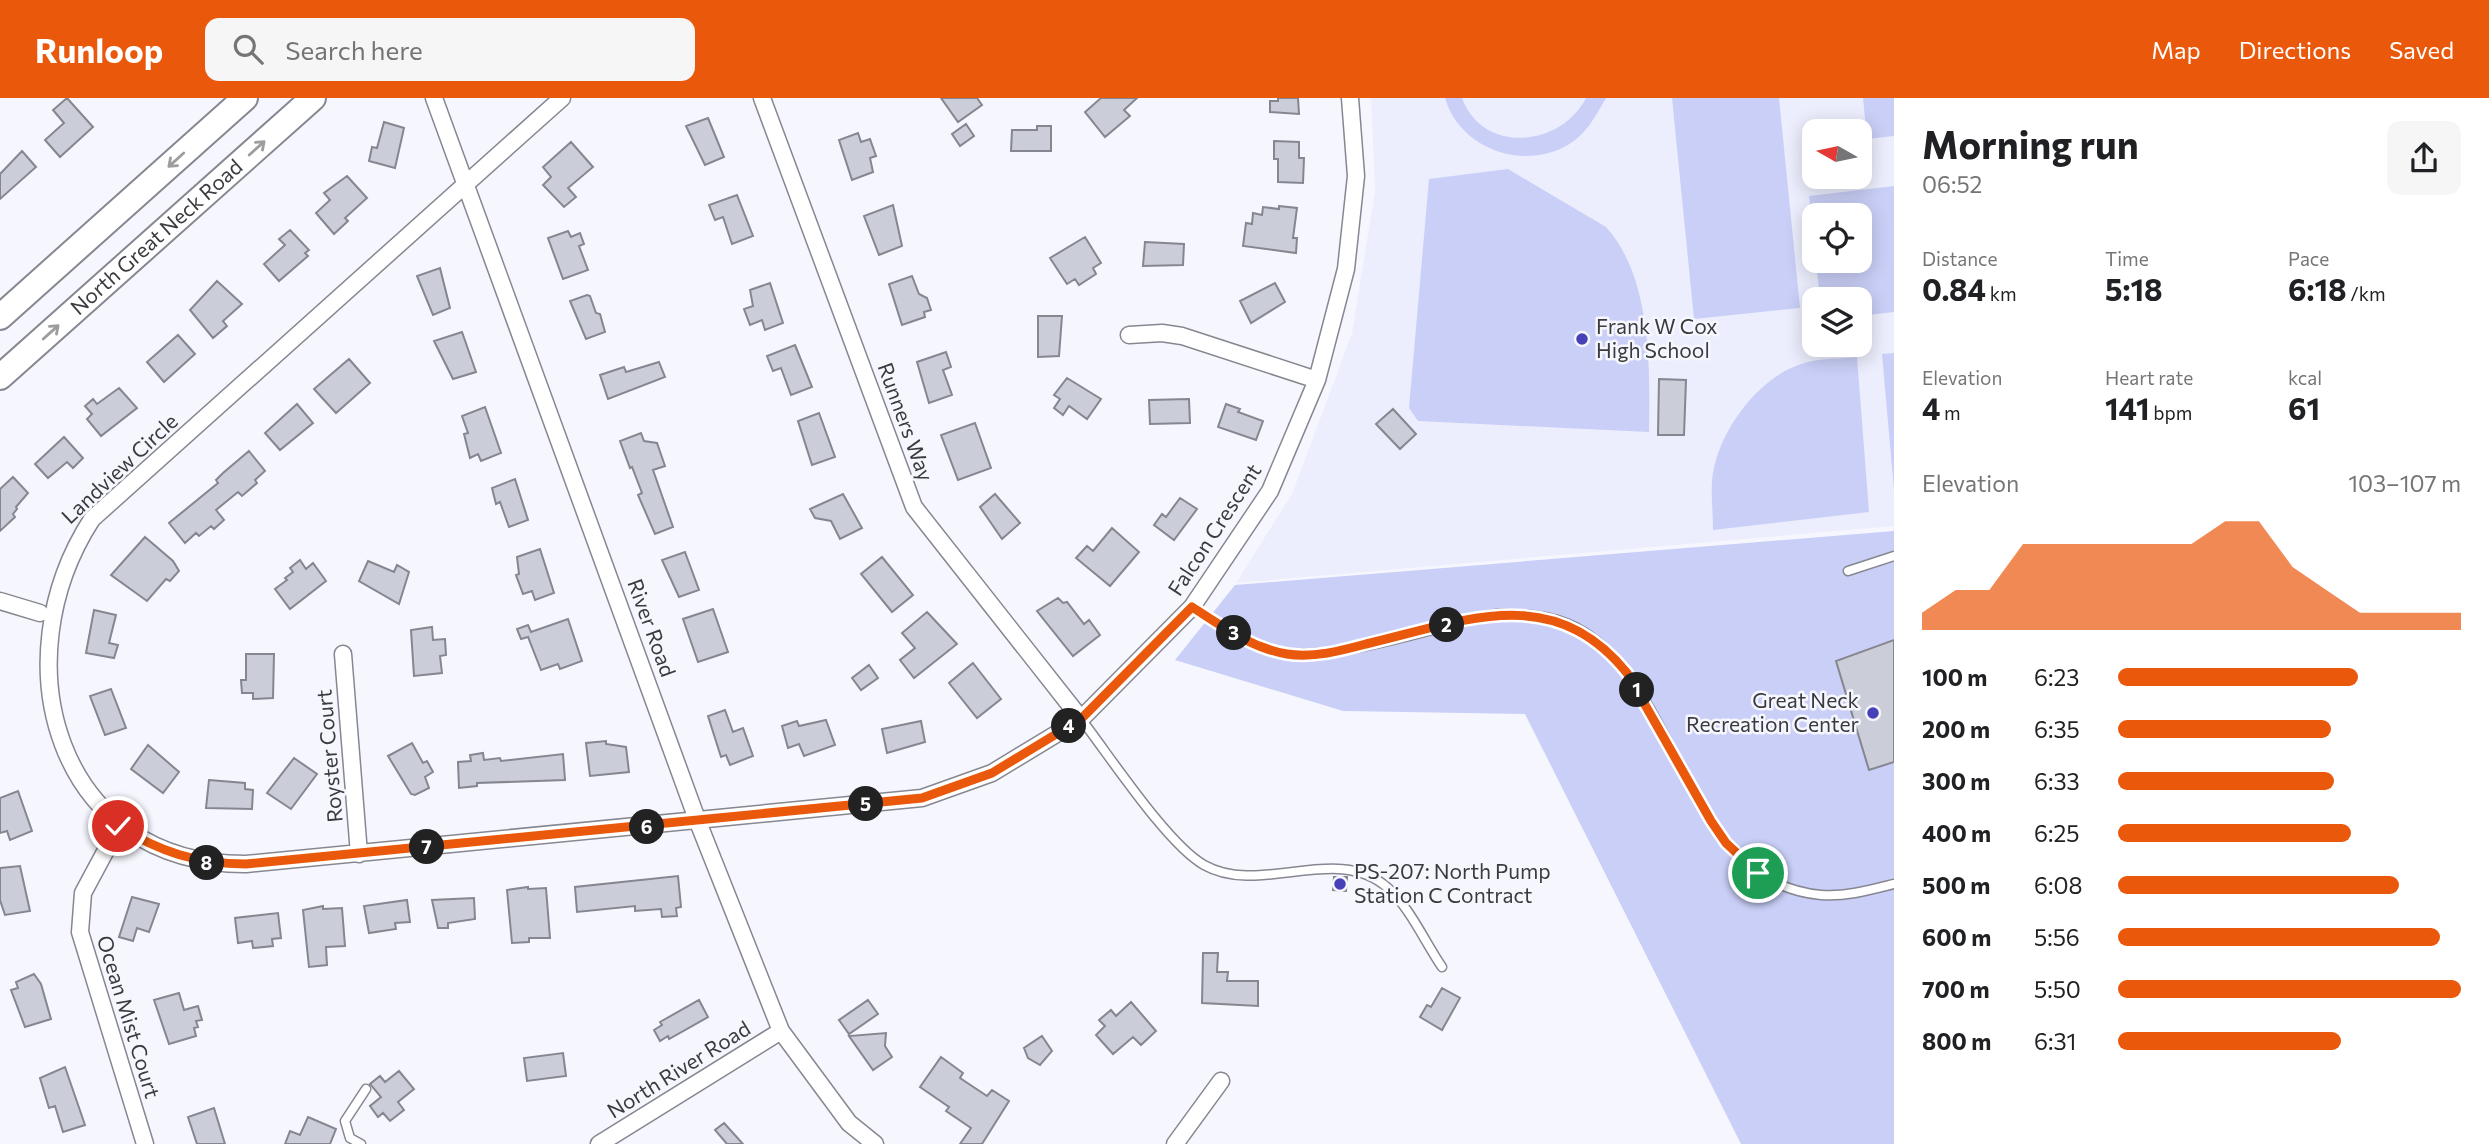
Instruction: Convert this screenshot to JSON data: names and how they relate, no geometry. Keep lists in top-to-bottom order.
{
  "streets": {
    "main road": ["North Great Neck Road"],
    "street": [
      "Runners Way",
      "Landview Circle",
      "Falcon Crescent",
      "River Road",
      "Royster Court",
      "Ocean Mist Court",
      "North River Road"
    ]
  },
  "crossings": [
    ["Runners Way", "Falcon Crescent"],
    ["Landview Circle", "River Road"],
    ["Falcon Crescent", "River Road"],
    ["River Road", "North River Road"]
  ],
  "places": ["Frank W Cox High School", "Great Neck Recreation Center", "PS-207: North Pump Station C Contract"],
  "north": "left",
  "page": {
    "header": "Runloop",
    "search": "Search here",
    "nav": ["Map", "Directions", "Saved"],
    "heading": ["Morning run", "06:52"],
    "stats": [
      ["Distance", "0.84 km"],
      ["Time", "5:18"],
      ["Pace", "6:18 /km"],
      ["Elevation", "4 m"],
      ["Heart rate", "141 bpm"],
      ["kcal", "61"]
    ],
    "chart": ["Elevation", "103–107 m"],
    "pins": [
      "2",
      "3",
      "1",
      "4",
      "5",
      "6",
      "7",
      "8"
    ],
    "list": [
      {
        "name": "100 m",
        "note": "6:23"
      },
      {
        "name": "200 m",
        "note": "6:35"
      },
      {
        "name": "300 m",
        "note": "6:33"
      },
      {
        "name": "400 m",
        "note": "6:25"
      },
      {
        "name": "500 m",
        "note": "6:08"
      },
      {
        "name": "600 m",
        "note": "5:56"
      },
      {
        "name": "700 m",
        "note": "5:50"
      },
      {
        "name": "800 m",
        "note": "6:31"
      }
    ]
  }
}
